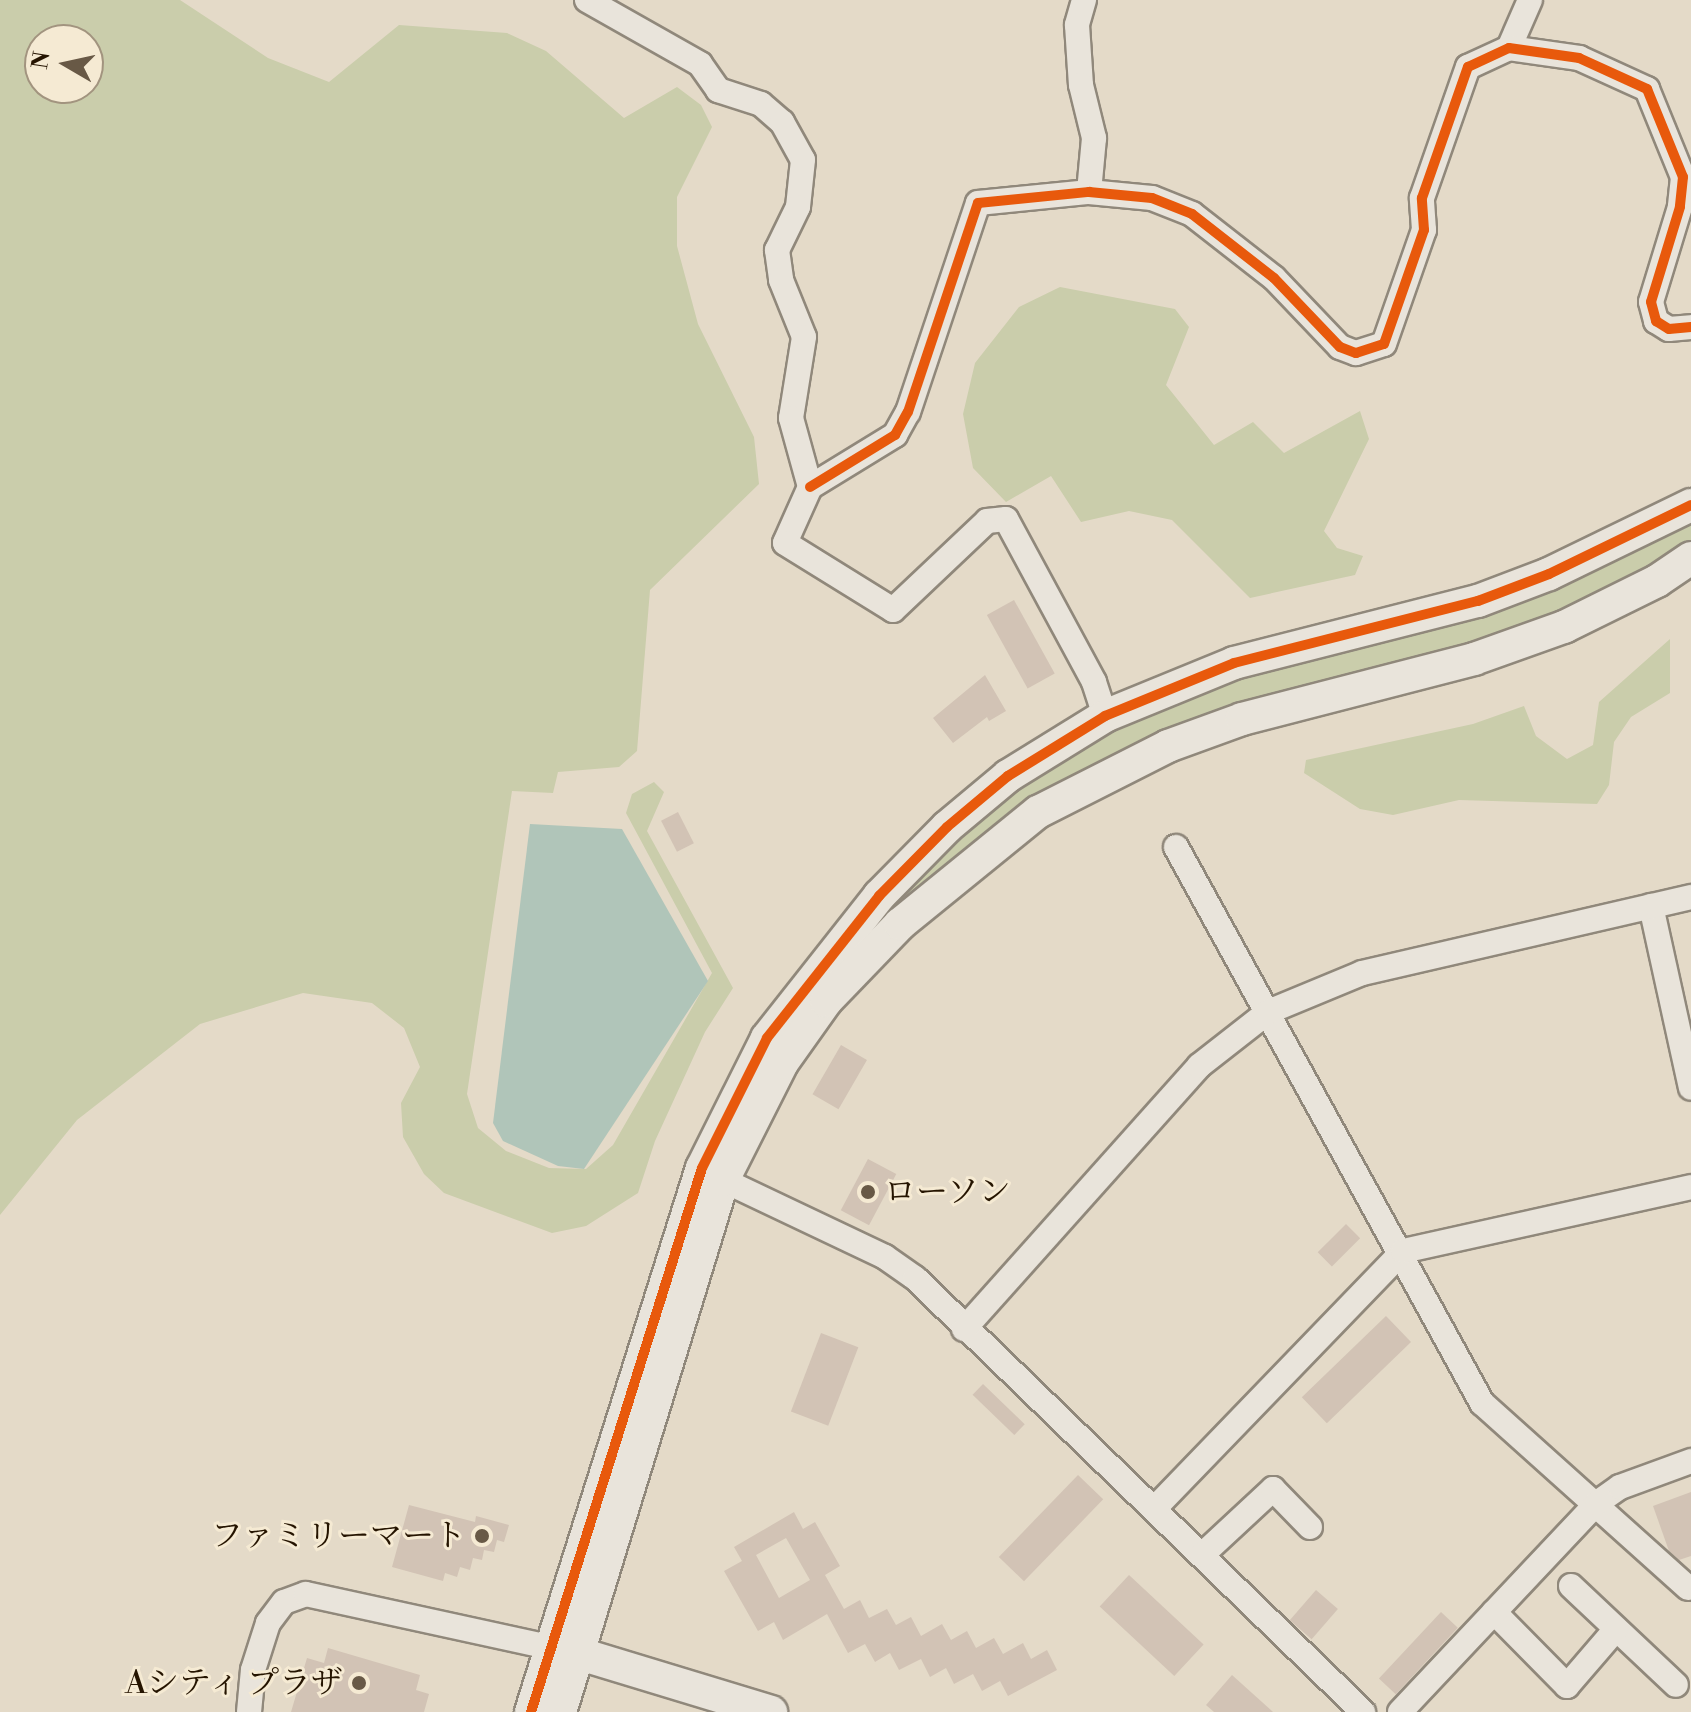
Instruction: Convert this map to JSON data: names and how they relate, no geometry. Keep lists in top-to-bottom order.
{
  "places": ["ローソン", "ファミリーマート", "Aシティ プラザ"],
  "north": "left"
}
